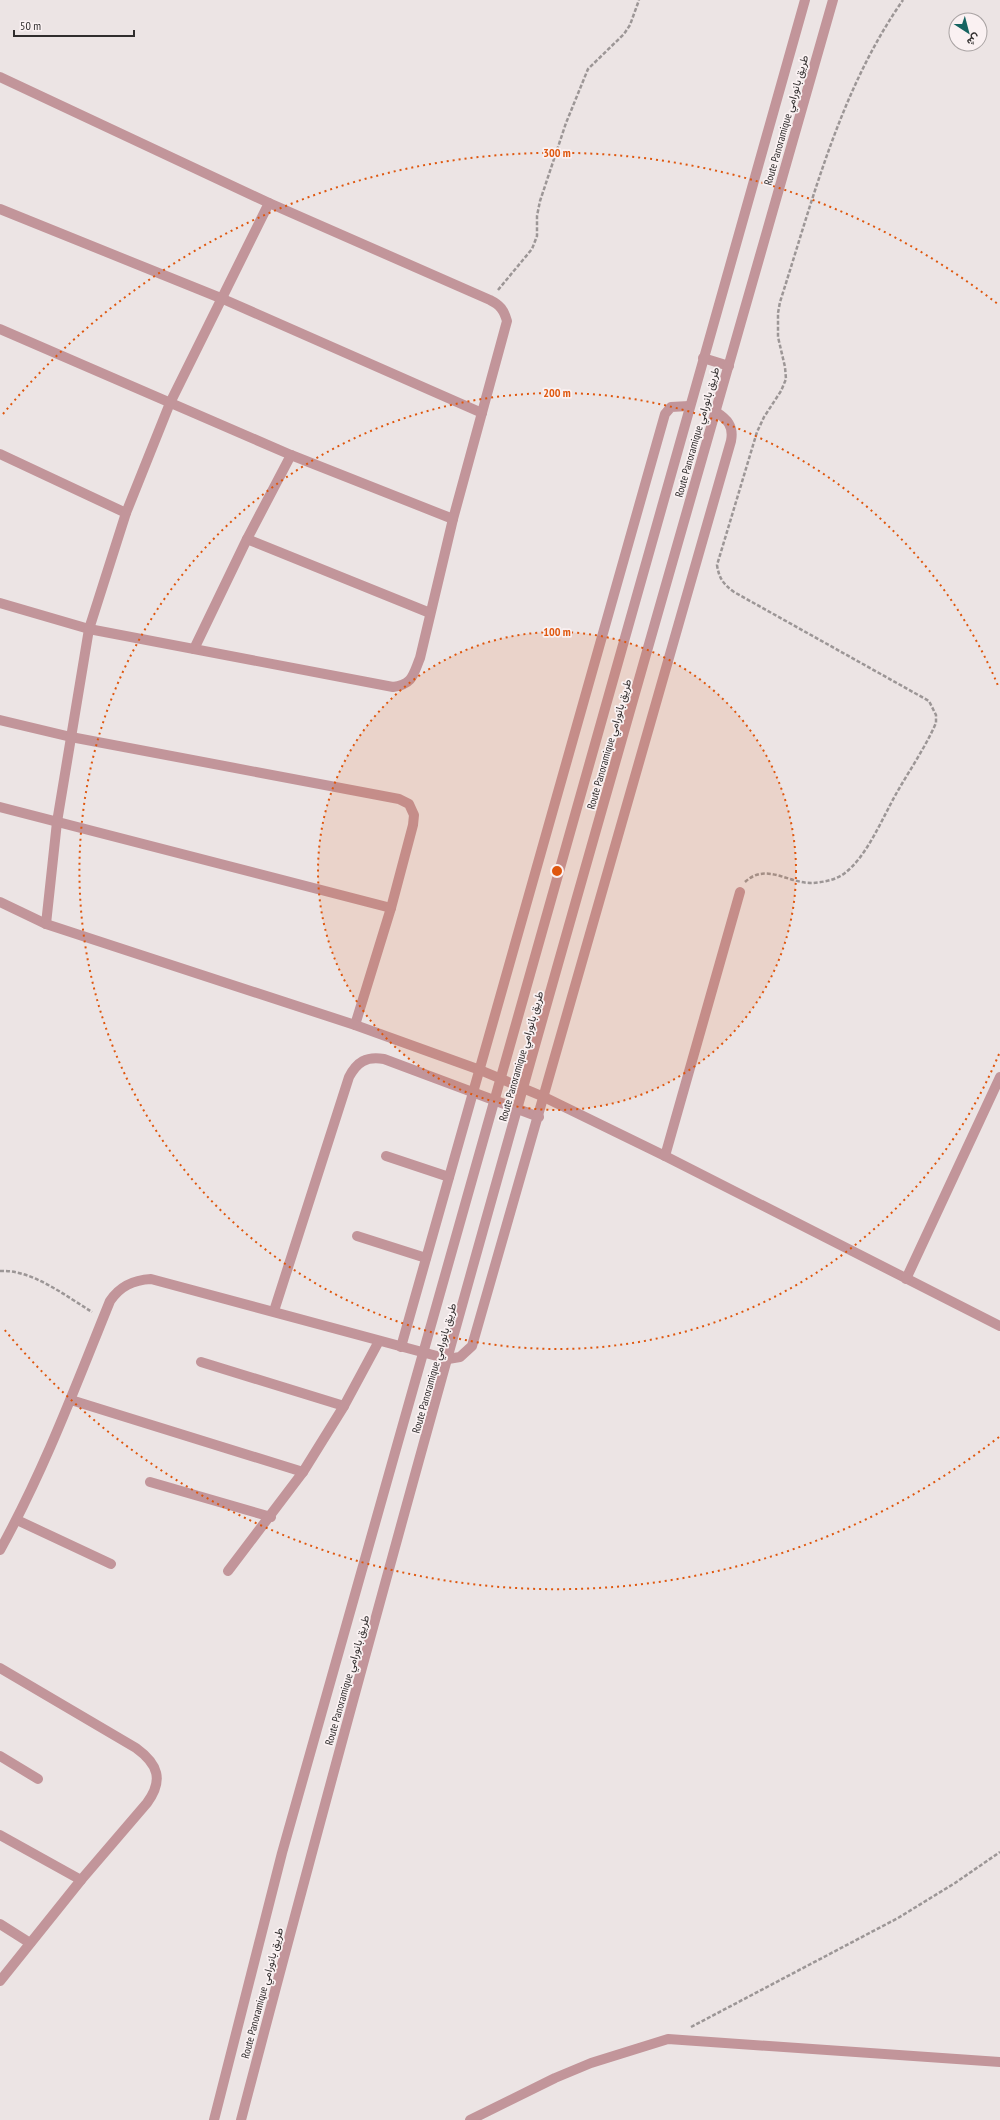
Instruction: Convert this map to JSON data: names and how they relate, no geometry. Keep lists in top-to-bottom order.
{
  "streets": {
    "street": ["Route Panoramique طريق بانورامي"]
  },
  "scale_bar": "50 m",
  "north": "bottom right",
  "rings": ["300 m", "200 m", "100 m"]
}
